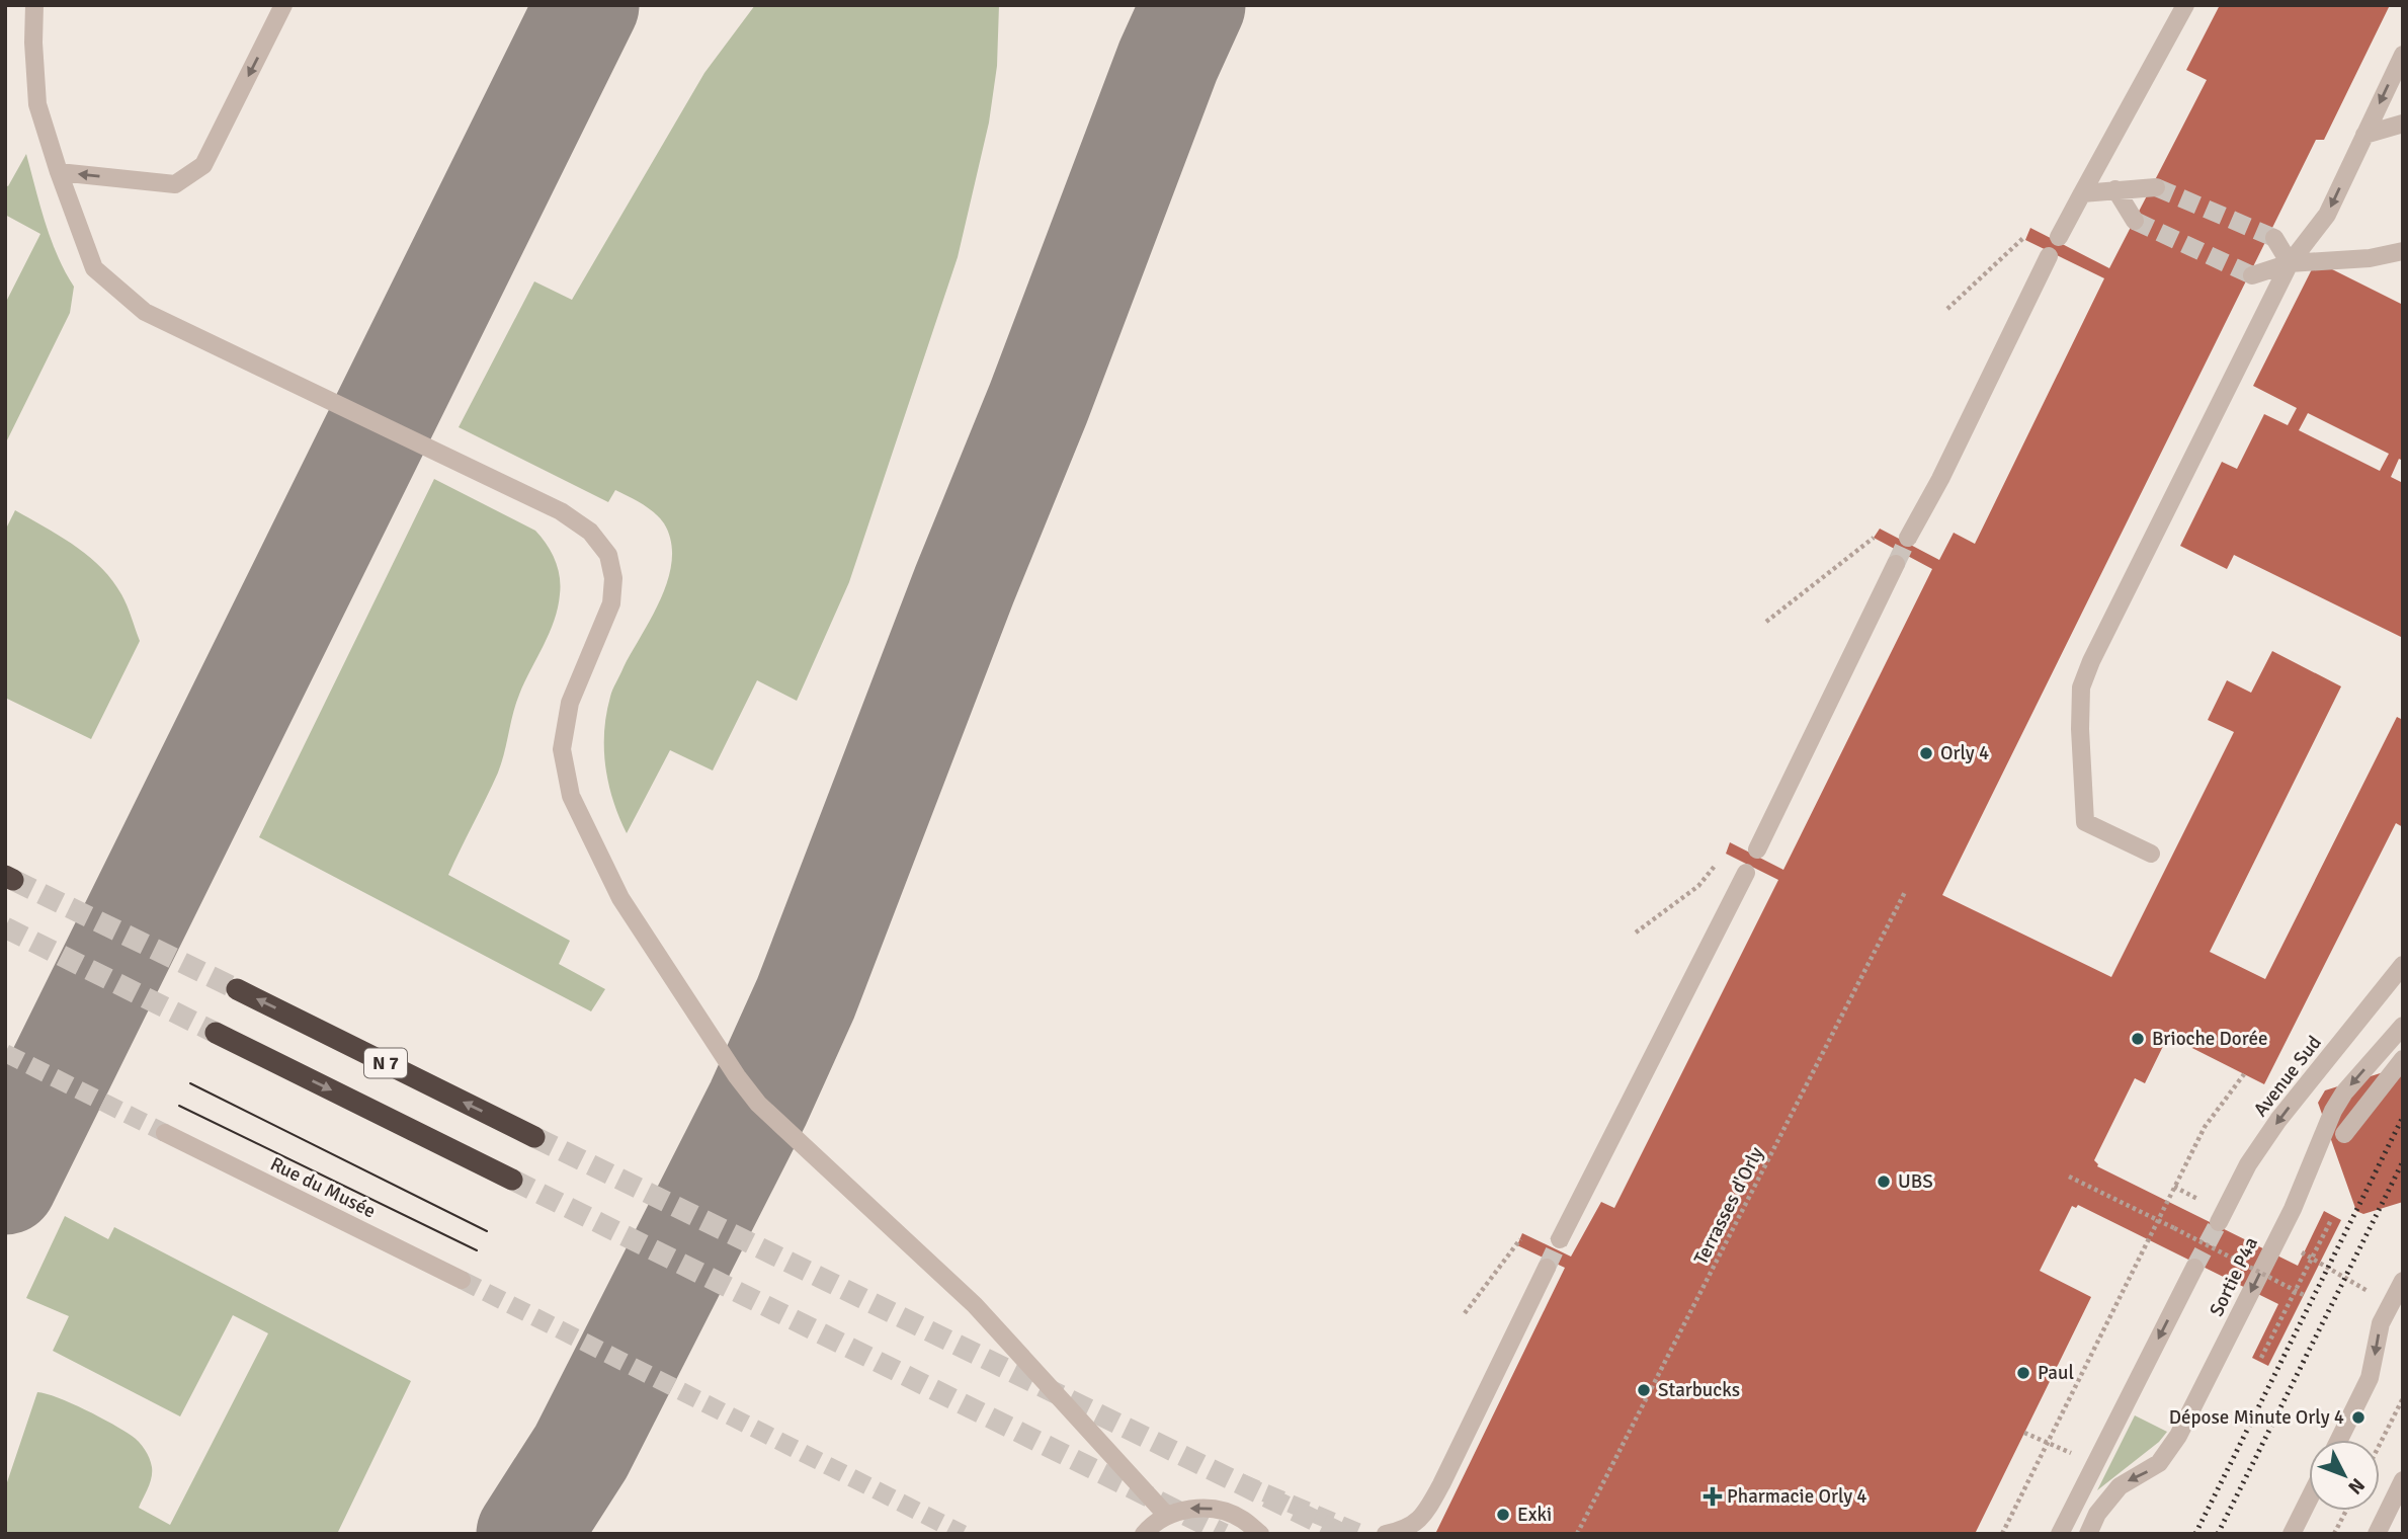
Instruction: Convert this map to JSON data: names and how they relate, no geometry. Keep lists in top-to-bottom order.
{
  "streets": {
    "highway": ["N 7"],
    "street": ["Avenue Sud", "Rue du Musée", "Sortie P4a"],
    "path": ["Terrasses d'Orly"]
  },
  "one_way": ["Avenue Sud"],
  "places": {
    "other": [
      "Orly 4",
      "Brioche Dorée",
      "UBS",
      "Paul",
      "Starbucks",
      "Dépose Minute Orly 4",
      "Exki"
    ],
    "health": ["Pharmacie Orly 4"]
  },
  "north": "bottom right"
}
